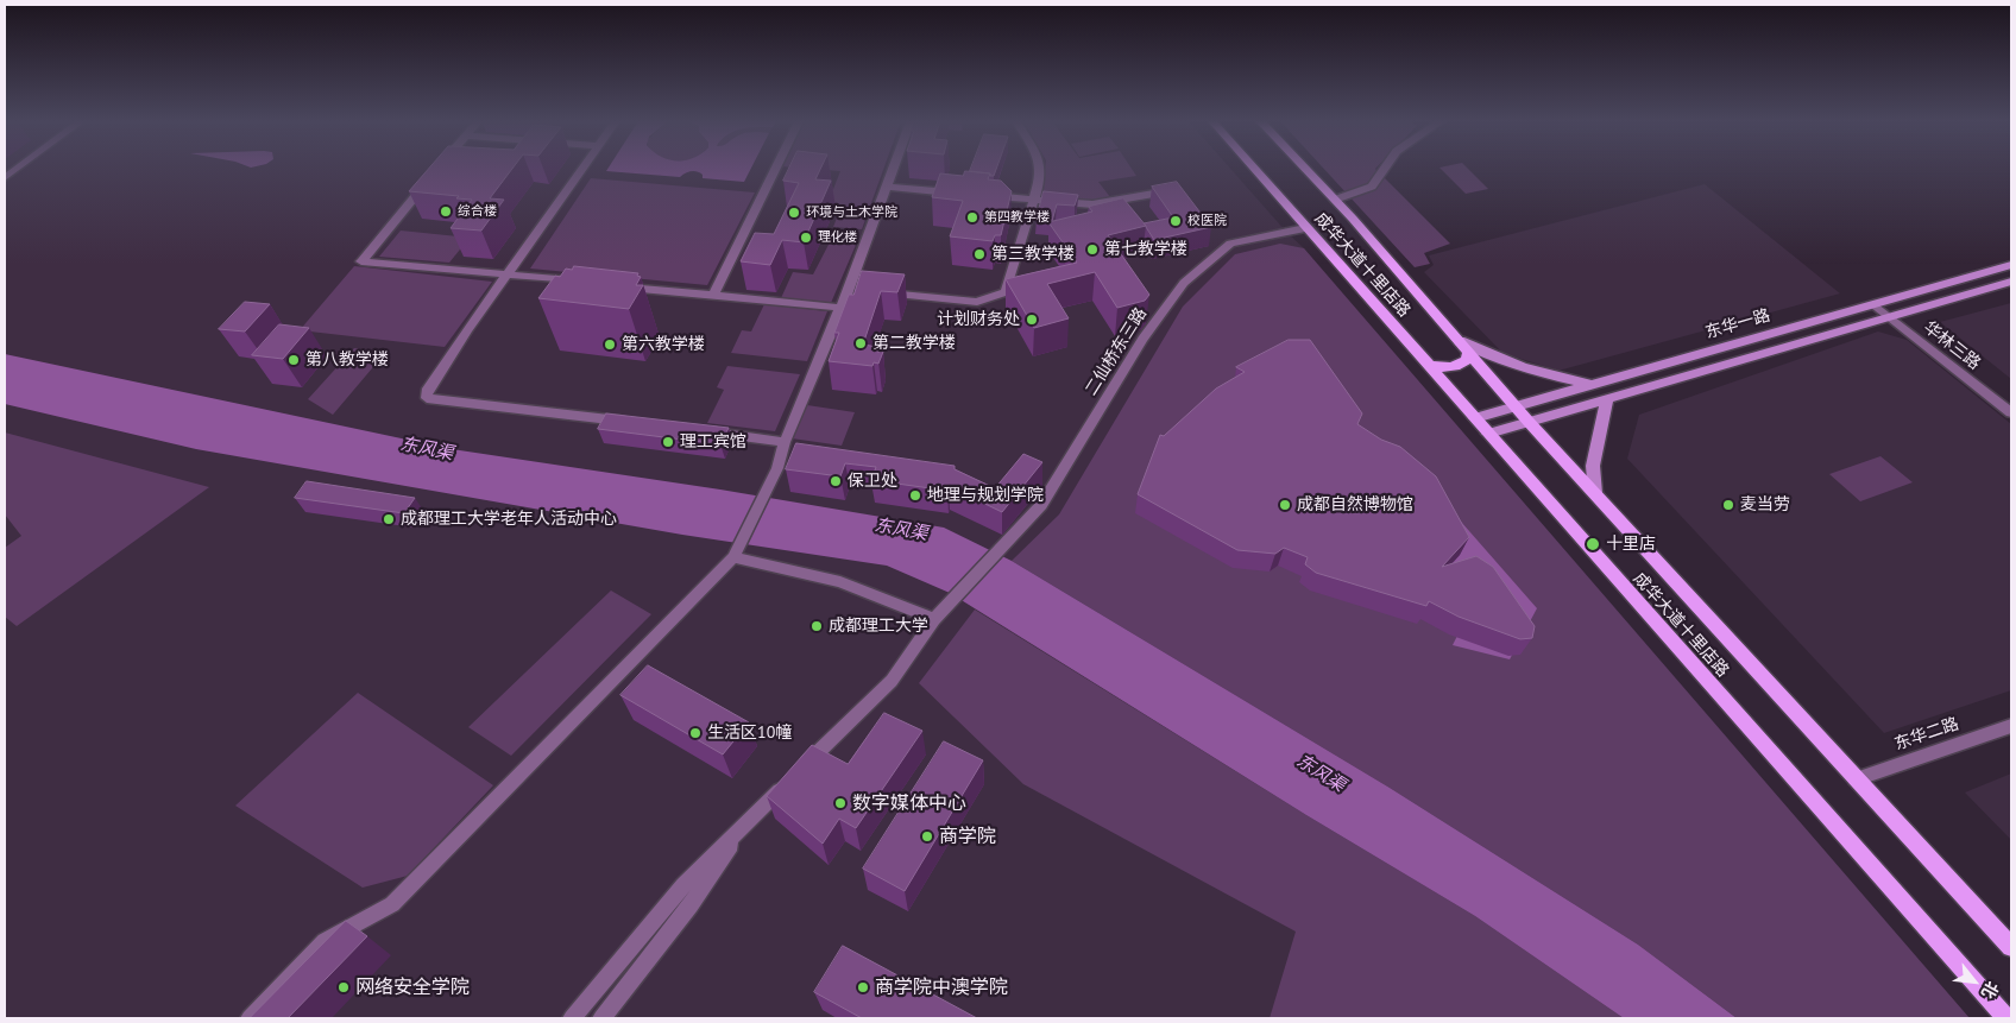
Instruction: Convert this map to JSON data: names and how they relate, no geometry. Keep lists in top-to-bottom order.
{
  "streets": {
    "main road": ["成华大道十里店路"],
    "street": [
      "东华一路",
      "华林三路",
      "二仙桥东三路",
      "东华二路"
    ]
  },
  "crossings": [
    ["成华大道十里店路", "东华一路"],
    ["成华大道十里店路", "二仙桥东三路"],
    ["成华大道十里店路", "东华二路"],
    ["东华一路", "华林三路"]
  ],
  "water": ["东风渠"],
  "places": [
    "综合楼",
    "环境与土木学院",
    "第四教学楼",
    "校医院",
    "理化楼",
    "第七教学楼",
    "第三教学楼",
    "计划财务处",
    "第二教学楼",
    "第六教学楼",
    "第八教学楼",
    "理工宾馆",
    "保卫处",
    "地理与规划学院",
    "成都自然博物馆",
    "麦当劳",
    "成都理工大学老年人活动中心",
    "十里店",
    "成都理工大学",
    "生活区10幢",
    "数字媒体中心",
    "商学院",
    "网络安全学院",
    "商学院中澳学院"
  ],
  "north": "bottom right"
}
